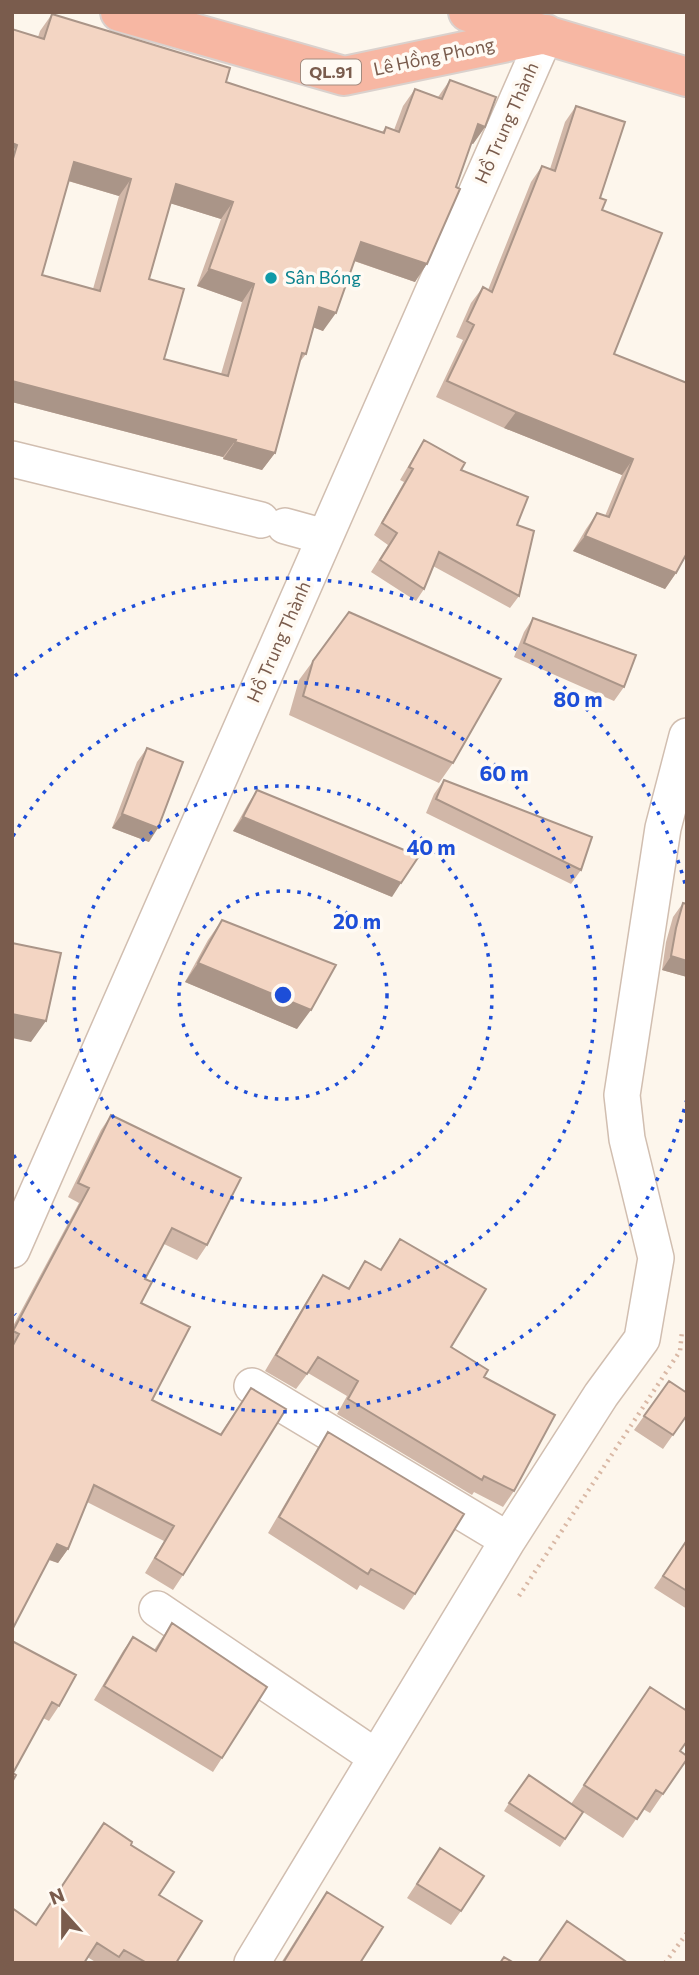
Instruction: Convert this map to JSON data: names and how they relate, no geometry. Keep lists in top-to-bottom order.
{
  "streets": {
    "highway": ["Lê Hồng Phong", "QL.91"],
    "street": ["Hồ Trung Thành"]
  },
  "crossings": [
    ["Lê Hồng Phong", "Hồ Trung Thành"]
  ],
  "places": ["Sân Bóng"],
  "north": "top",
  "rings": [
    "80 m",
    "60 m",
    "40 m",
    "20 m"
  ]
}
